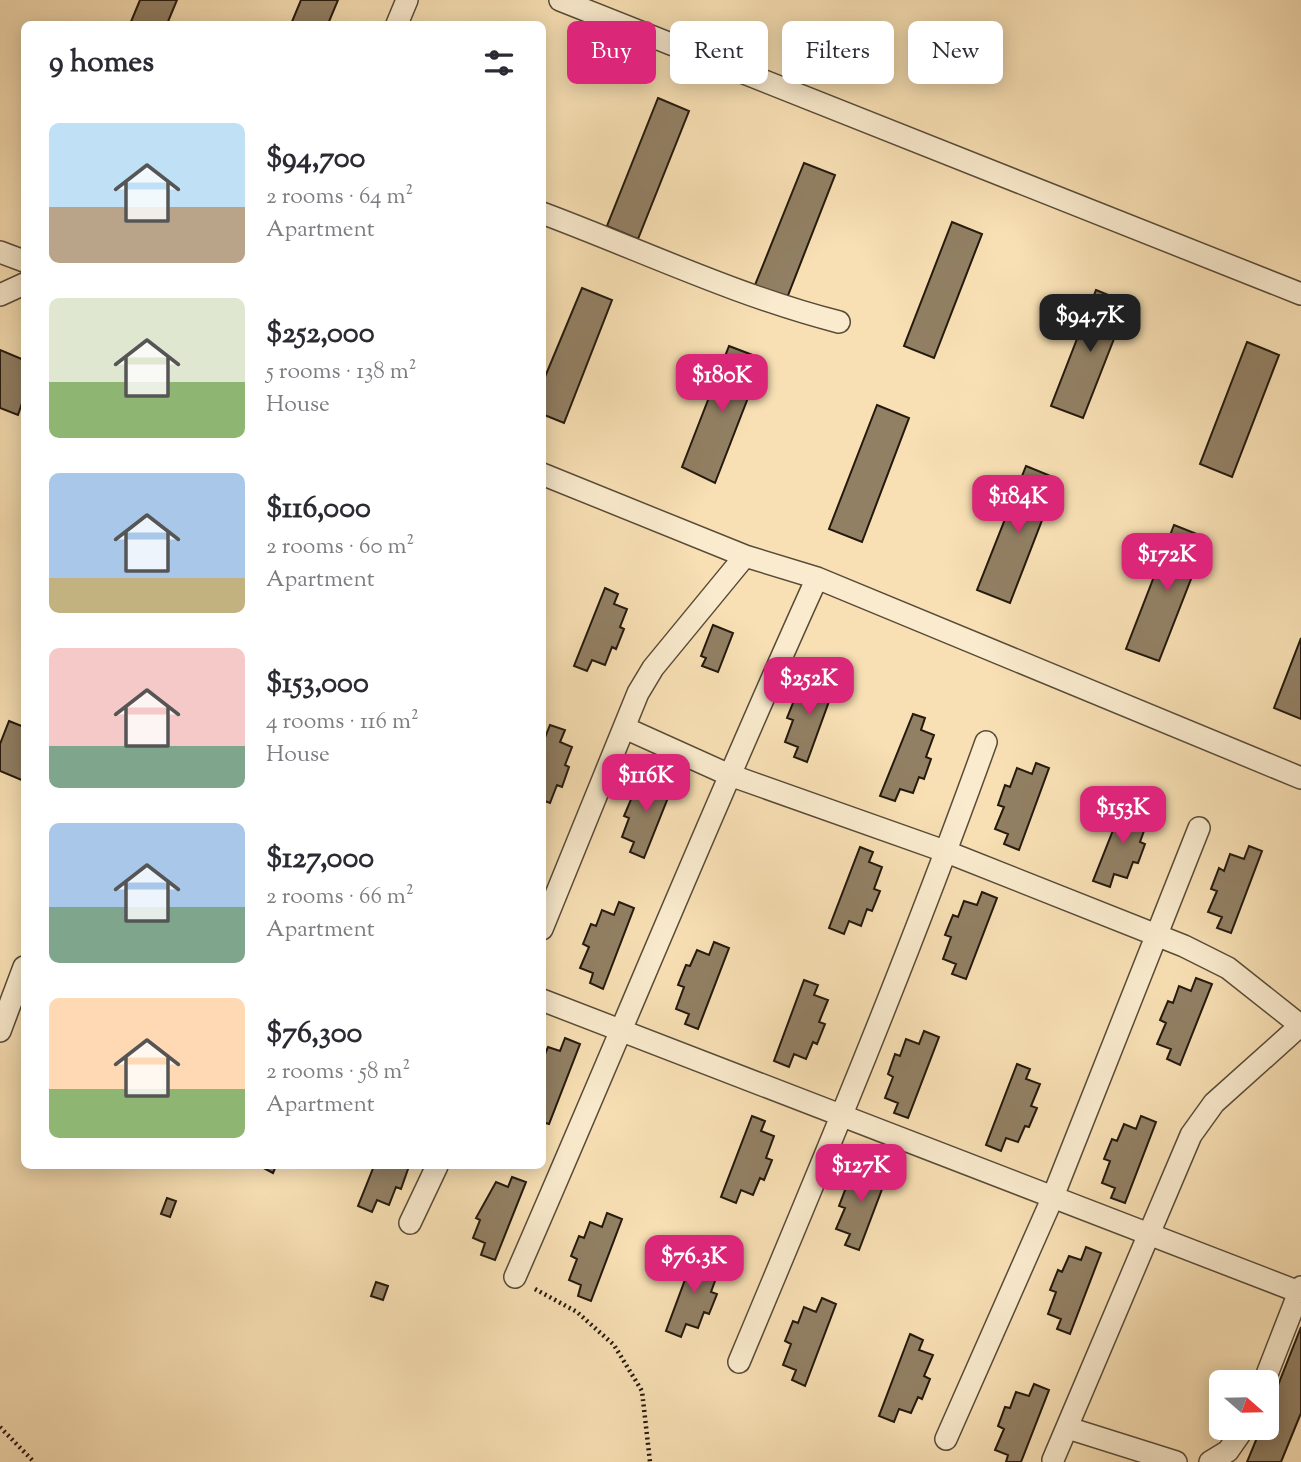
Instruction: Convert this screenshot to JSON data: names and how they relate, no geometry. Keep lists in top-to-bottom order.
{
  "north": "right",
  "page": {
    "chip": [
      "Buy",
      "Rent",
      "Filters",
      "New"
    ],
    "heading": "9 homes",
    "list": [
      {
        "name": "$94,700",
        "note": "2 rooms · 64 m² · Apartment"
      },
      {
        "name": "$252,000",
        "note": "5 rooms · 138 m² · House"
      },
      {
        "name": "$116,000",
        "note": "2 rooms · 60 m² · Apartment"
      },
      {
        "name": "$153,000",
        "note": "4 rooms · 116 m² · House"
      },
      {
        "name": "$127,000",
        "note": "2 rooms · 66 m² · Apartment"
      },
      {
        "name": "$76,300",
        "note": "2 rooms · 58 m² · Apartment"
      }
    ],
    "price": [
      "$94.7K",
      "$180K",
      "$184K",
      "$172K",
      "$252K",
      "$116K",
      "$153K",
      "$127K",
      "$76.3K"
    ]
  }
}
